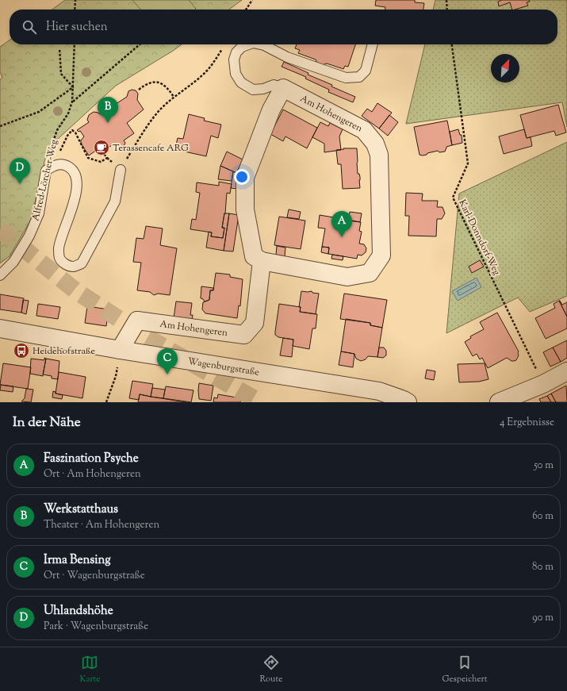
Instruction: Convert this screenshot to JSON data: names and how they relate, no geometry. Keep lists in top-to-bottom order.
{
  "streets": {
    "street": ["Am Hohengeren", "Wagenburgstraße"],
    "lane": ["Alfred-Lörcher-Weg"],
    "path": ["Karl-Donndorf-Weg"]
  },
  "crossings": [
    ["Am Hohengeren", "Wagenburgstraße"]
  ],
  "places": {
    "cafe": ["Terassencafe ARG"],
    "bus stop": ["Heidehofstraße"]
  },
  "north": "top right",
  "page": {
    "search": "Hier suchen",
    "pins": [
      "B",
      "D",
      "A",
      "C"
    ],
    "heading": ["In der Nähe", "4 Ergebnisse"],
    "list": [
      {
        "mark": "A",
        "name": "Faszination Psyche",
        "note": "Ort · Am Hohengeren",
        "value": "50 m"
      },
      {
        "mark": "B",
        "name": "Werkstatthaus",
        "note": "Theater · Am Hohengeren",
        "value": "60 m"
      },
      {
        "mark": "C",
        "name": "Irma Bensing",
        "note": "Ort · Wagenburgstraße",
        "value": "80 m"
      },
      {
        "mark": "D",
        "name": "Uhlandshöhe",
        "note": "Park · Wagenburgstraße",
        "value": "90 m"
      }
    ],
    "nav": ["Karte", "Route", "Gespeichert"]
  }
}
